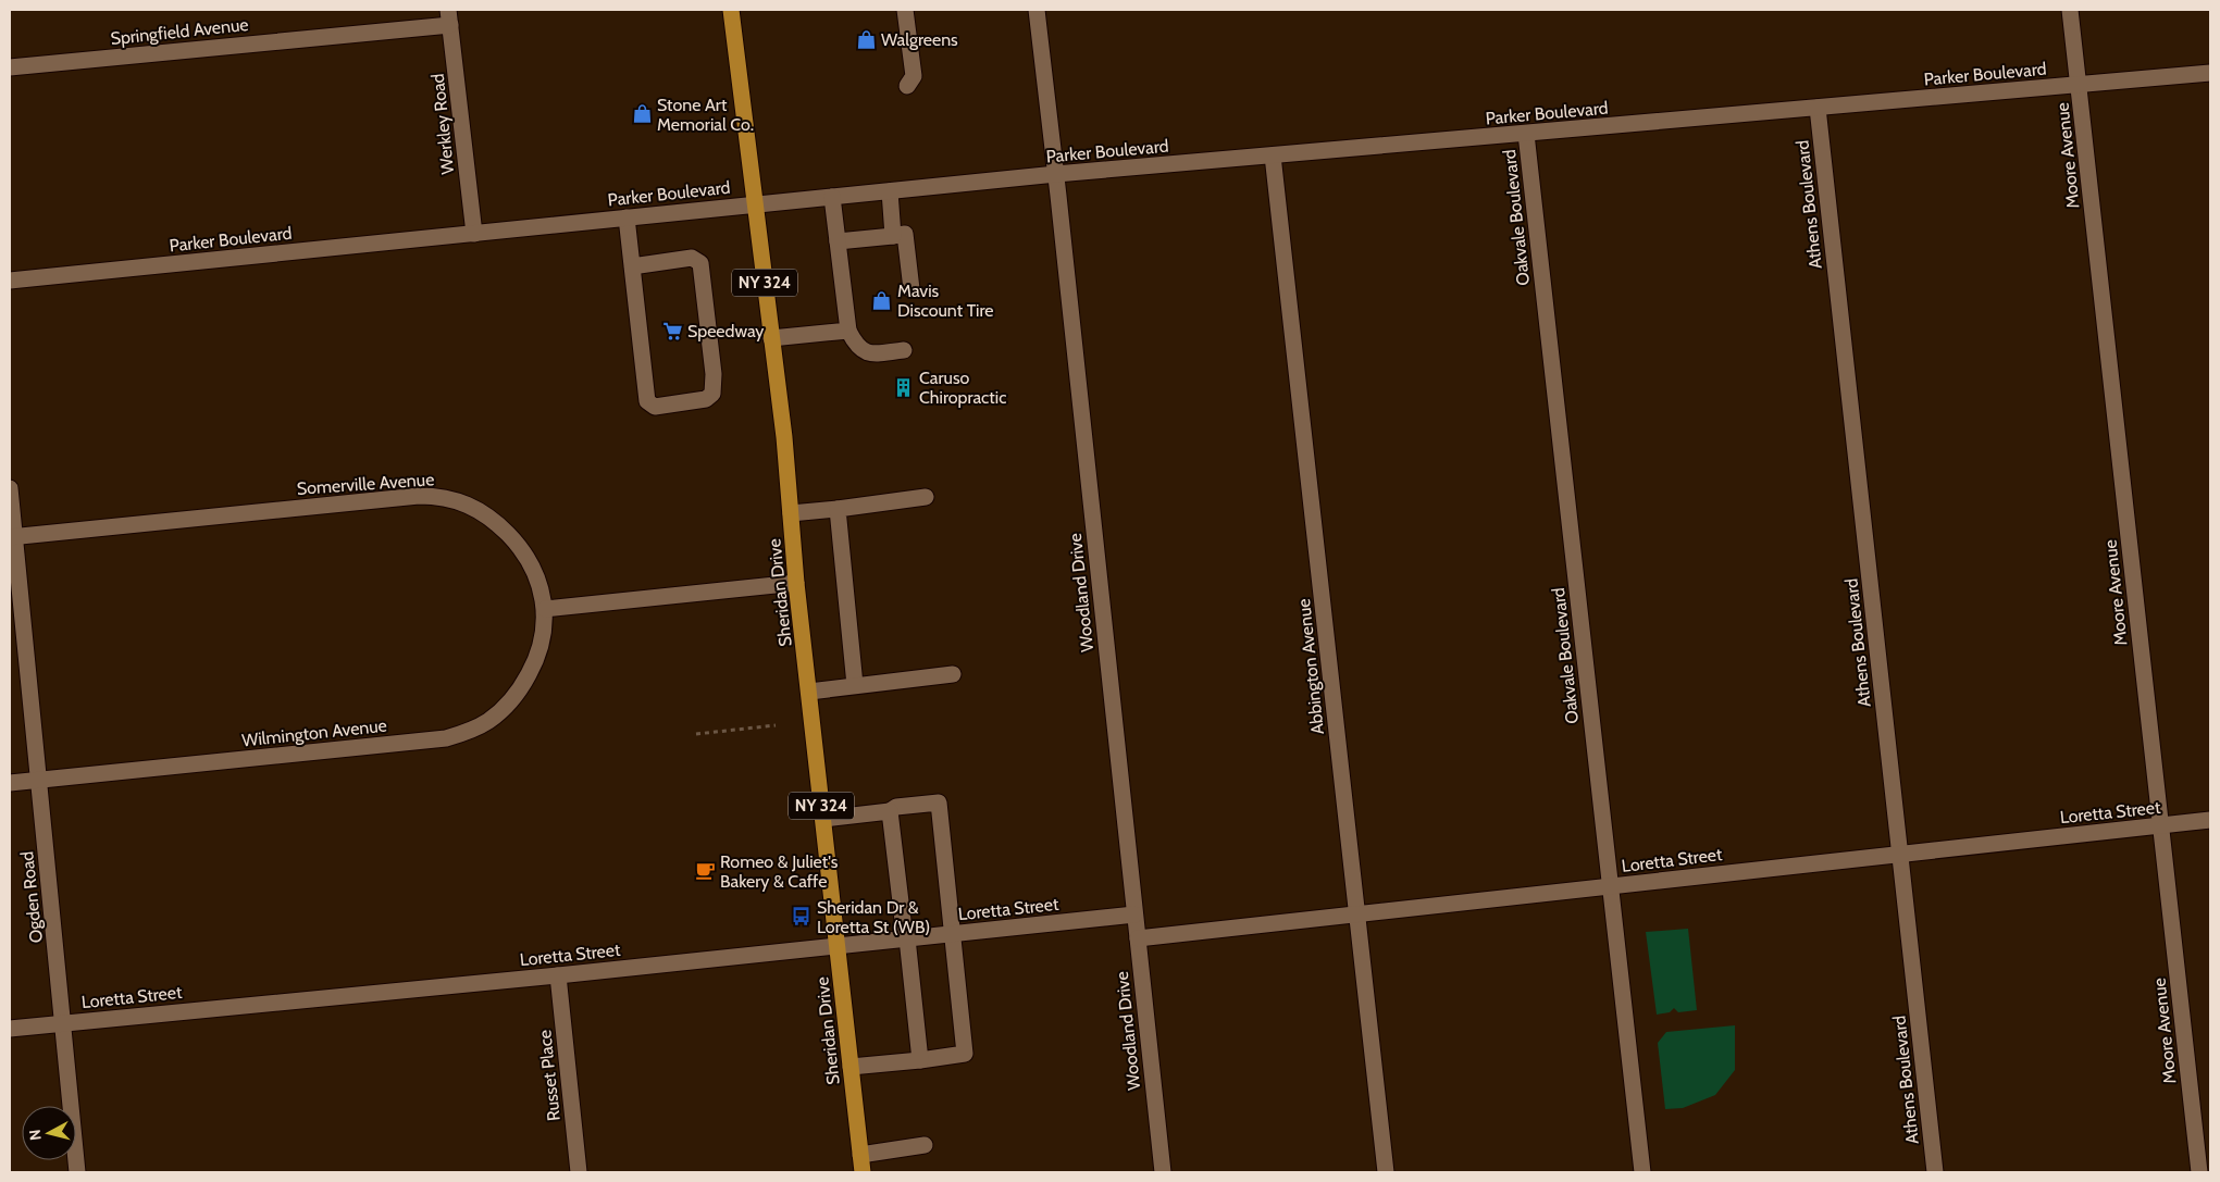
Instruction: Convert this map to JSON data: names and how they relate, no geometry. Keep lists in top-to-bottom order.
{
  "streets": {
    "main road": ["NY 324", "Sheridan Drive"],
    "street": [
      "Springfield Avenue",
      "Parker Boulevard",
      "Werkley Road",
      "Moore Avenue",
      "Athens Boulevard",
      "Oakvale Boulevard",
      "Somerville Avenue",
      "Woodland Drive",
      "Abbington Avenue",
      "Wilmington Avenue",
      "Loretta Street",
      "Ogden Road",
      "Russet Place"
    ]
  },
  "crossings": [
    ["Springfield Avenue", "Werkley Road"],
    ["Parker Boulevard", "Werkley Road"],
    ["Parker Boulevard", "Moore Avenue"],
    ["Parker Boulevard", "Athens Boulevard"],
    ["Parker Boulevard", "Oakvale Boulevard"],
    ["Parker Boulevard", "Sheridan Drive"],
    ["Parker Boulevard", "Woodland Drive"],
    ["Parker Boulevard", "Abbington Avenue"],
    ["Moore Avenue", "Loretta Street"],
    ["Athens Boulevard", "Loretta Street"],
    ["Oakvale Boulevard", "Loretta Street"],
    ["Somerville Avenue", "Wilmington Avenue"],
    ["Somerville Avenue", "Ogden Road"],
    ["Sheridan Drive", "Loretta Street"],
    ["Woodland Drive", "Loretta Street"],
    ["Abbington Avenue", "Loretta Street"],
    ["Wilmington Avenue", "Ogden Road"],
    ["Loretta Street", "Ogden Road"],
    ["Loretta Street", "Russet Place"]
  ],
  "places": {
    "shop": ["Walgreens", "Stone Art Memorial Co.", "Mavis Discount Tire"],
    "supermarket": ["Speedway"],
    "building": ["Caruso Chiropractic"],
    "cafe": ["Romeo & Juliet's Bakery & Caffe"],
    "bus stop": ["Sheridan Dr & Loretta St (WB)"]
  },
  "north": "left"
}
